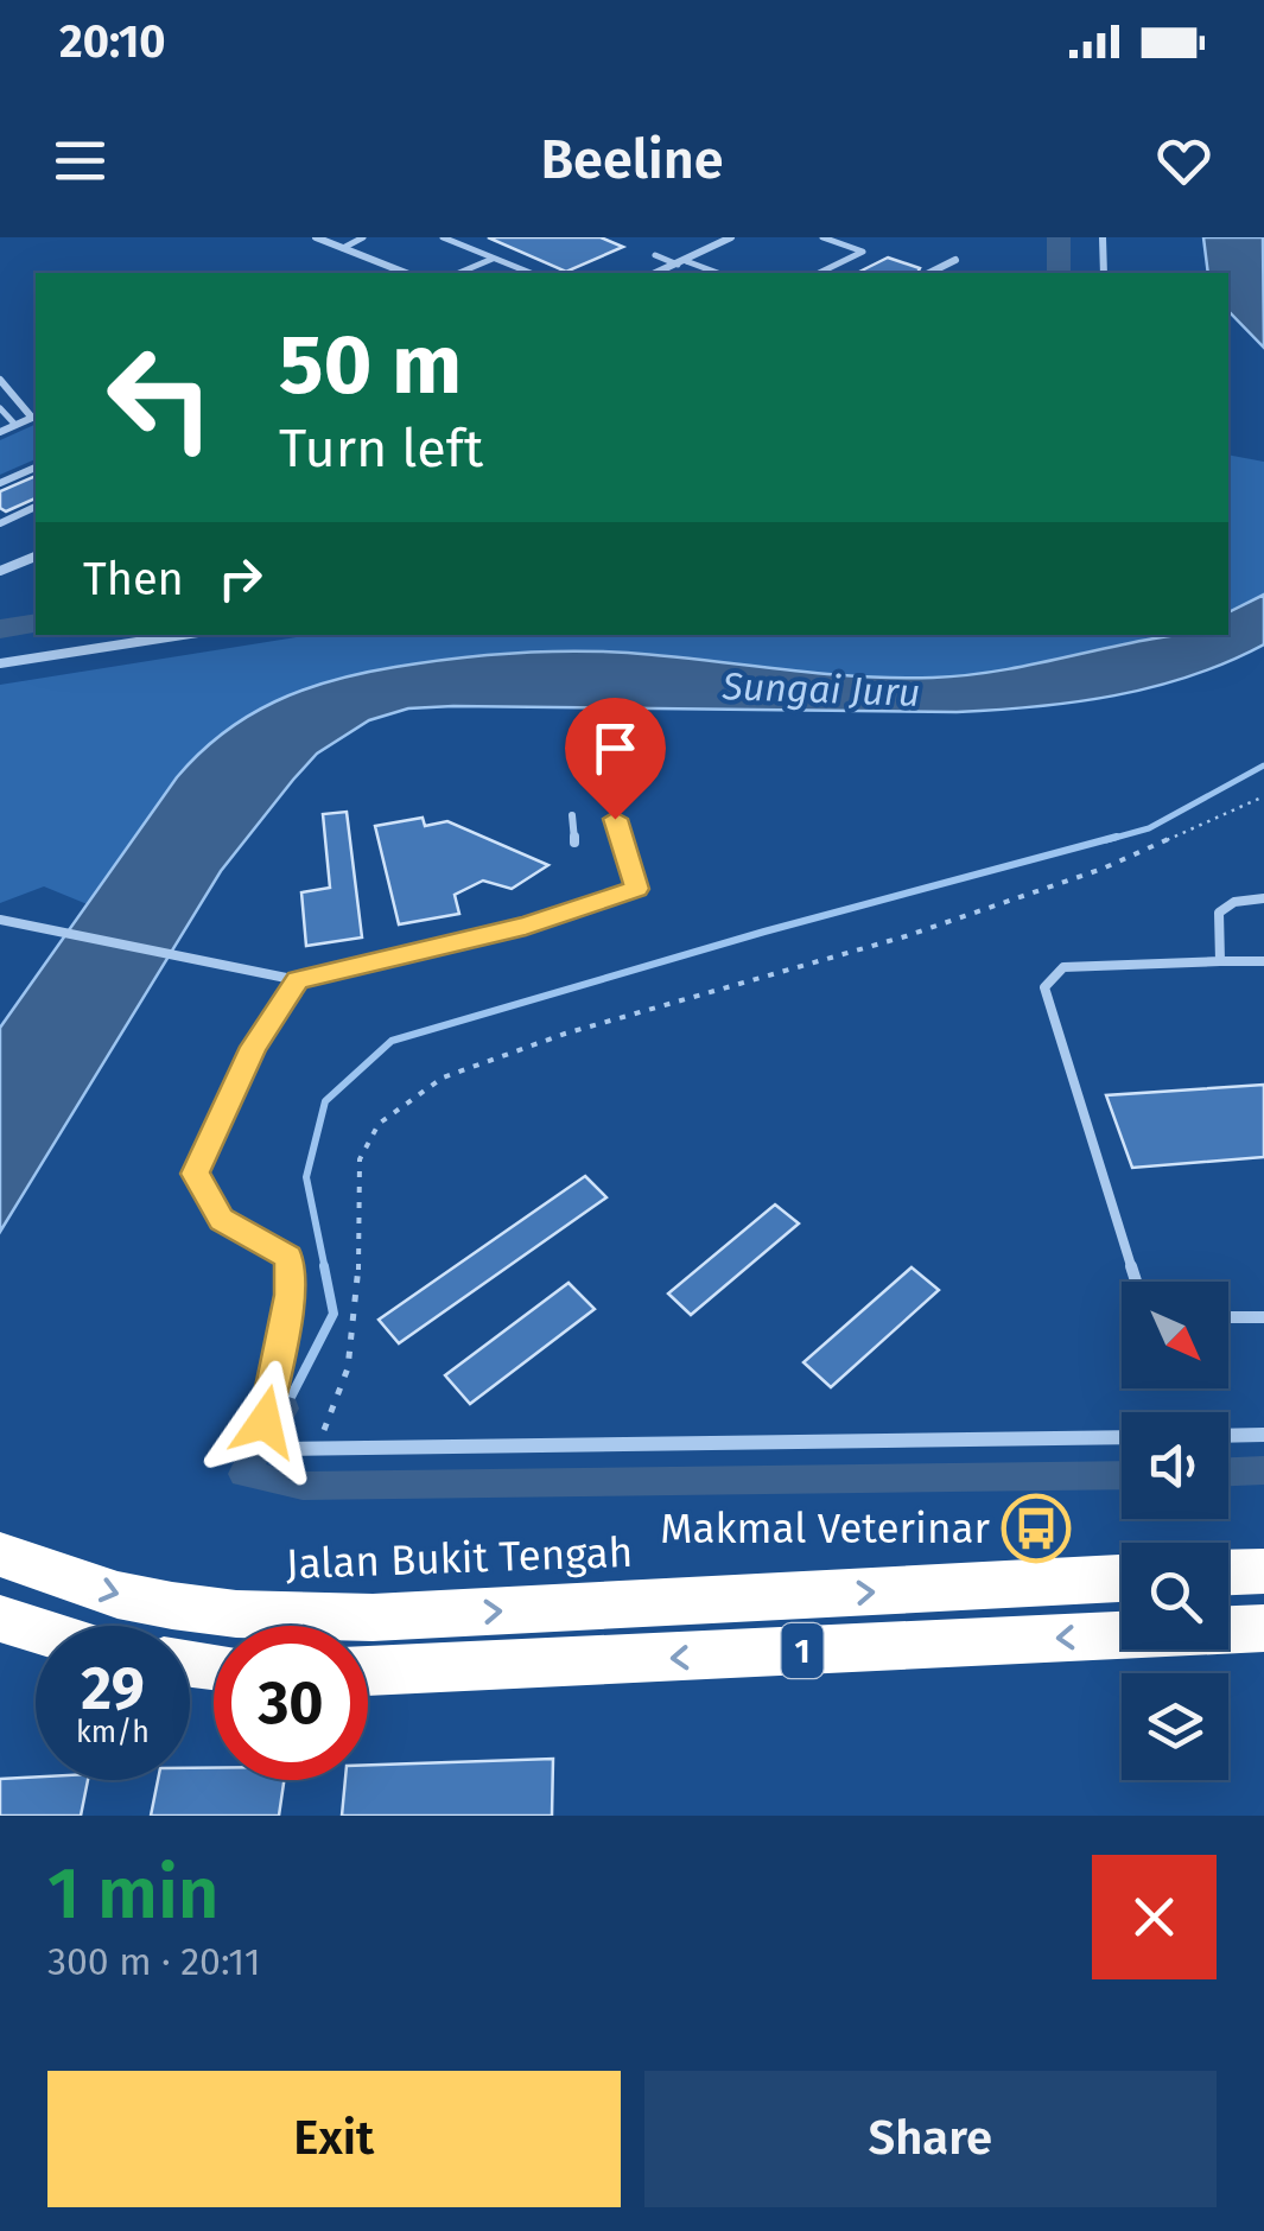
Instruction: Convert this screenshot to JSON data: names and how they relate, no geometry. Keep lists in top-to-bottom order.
{
  "streets": {
    "highway": ["Jalan Bukit Tengah", "1"]
  },
  "water": ["Sungai Juru"],
  "places": {
    "bus stop": ["Makmal Veterinar"]
  },
  "north": "bottom right",
  "page": {
    "status": "20:10",
    "header": "Beeline",
    "turn": ["50 m", "Turn left"],
    "then": "Then",
    "speed": "29 km/h",
    "limit": "30",
    "heading": ["1 min", "300 m · 20:11"],
    "buttons": ["Exit", "Share"]
  }
}
